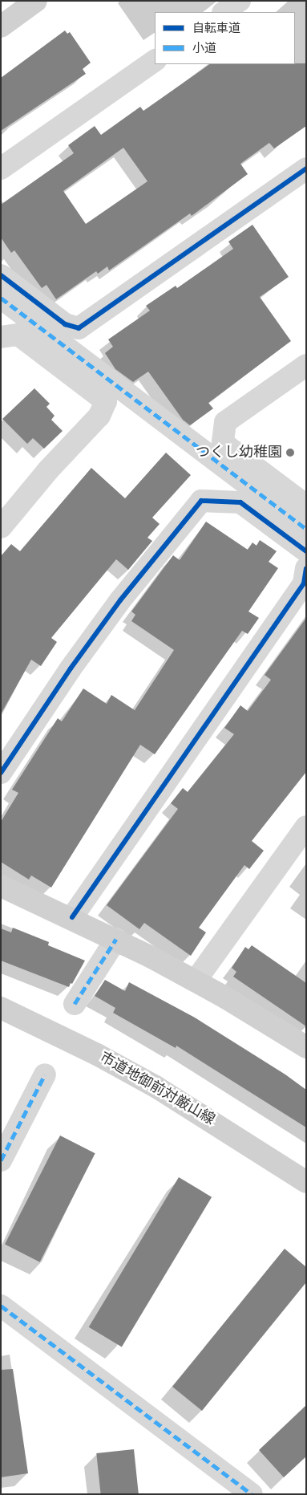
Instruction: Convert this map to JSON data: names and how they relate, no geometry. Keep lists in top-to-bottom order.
{
  "streets": {
    "street": ["市道地御前対厳山線"]
  },
  "places": ["つくし幼稚園"],
  "legend": ["自転車道", "小道"]
}
